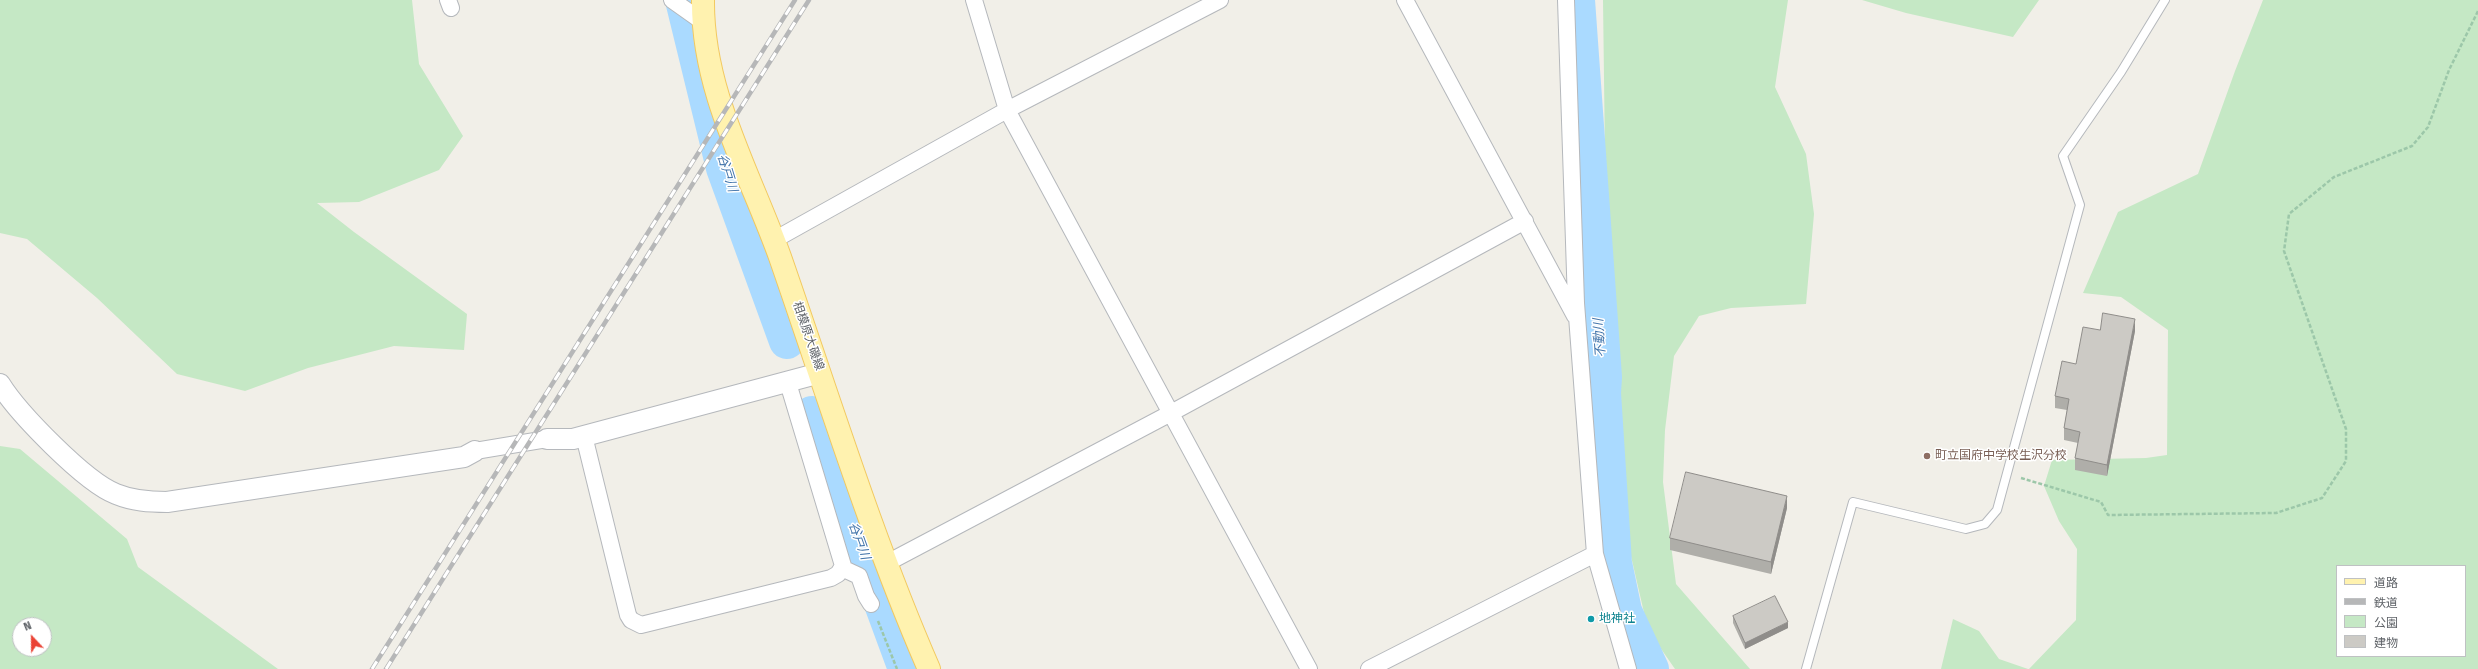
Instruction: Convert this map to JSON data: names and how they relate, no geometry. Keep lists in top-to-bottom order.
{
  "streets": {
    "main road": ["相模原大磯線"]
  },
  "water": ["谷戸川", "不動川"],
  "places": ["町立国府中学校生沢分校", "地神社"],
  "legend": [
    "道路",
    "鉄道",
    "公園",
    "建物"
  ],
  "north": "top"
}
